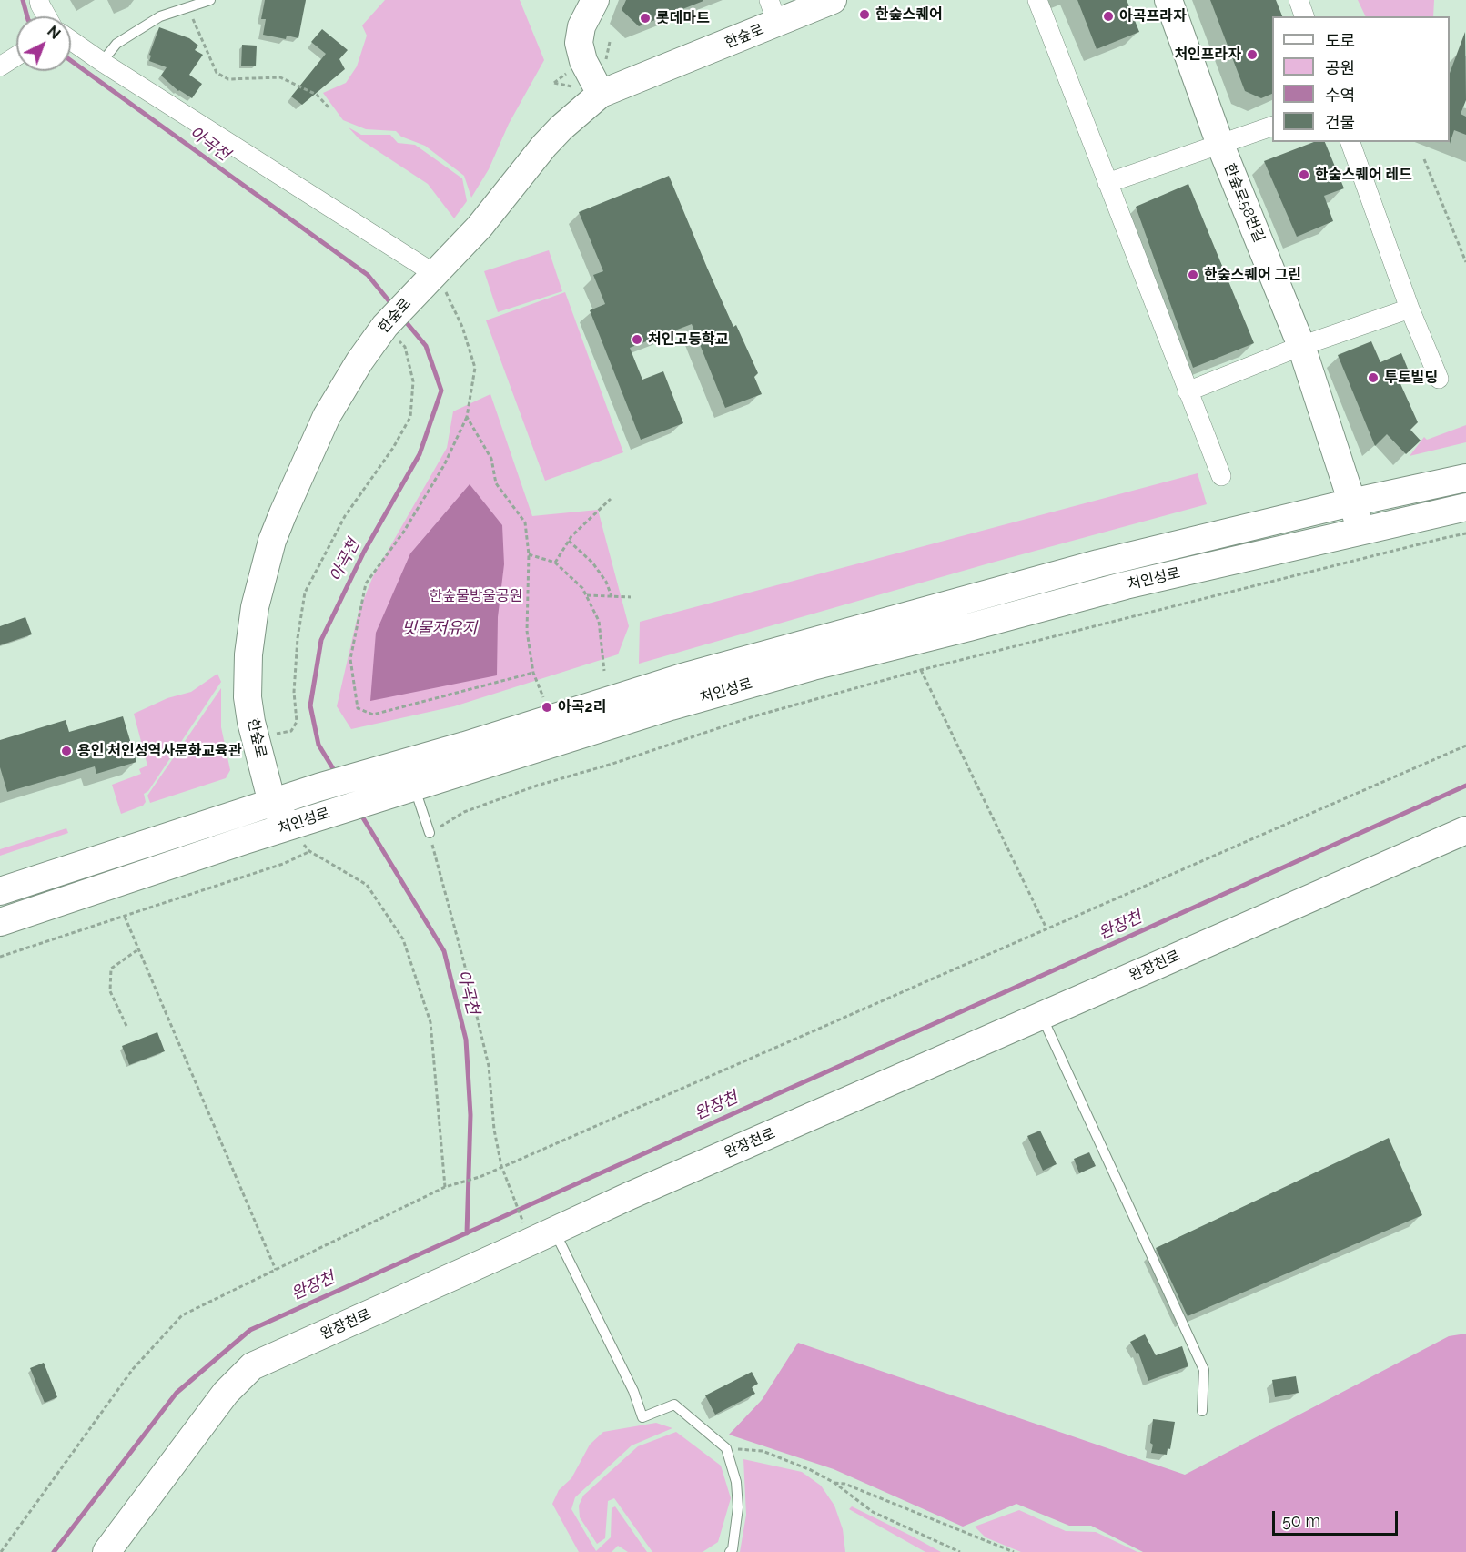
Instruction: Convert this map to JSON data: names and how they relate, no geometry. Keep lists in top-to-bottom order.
{
  "streets": {
    "street": [
      "한숲로",
      "한숲로58번길",
      "처인성로",
      "완장천로"
    ]
  },
  "crossings": [
    ["한숲로", "처인성로"],
    ["한숲로58번길", "처인성로"]
  ],
  "water": ["아곡천", "빗물저유지", "완장천"],
  "parks": ["한숲물방울공원"],
  "places": [
    "한숲스퀘어",
    "아곡프라자",
    "롯데마트",
    "처인프라자",
    "한숲스퀘어 레드",
    "한숲스퀘어 그린",
    "처인고등학교",
    "투토빌딩",
    "아곡2리",
    "용인 처인성역사문화교육관"
  ],
  "legend": [
    "도로",
    "공원",
    "수역",
    "건물"
  ],
  "scale_bar": "50 m",
  "north": "top right"
}
